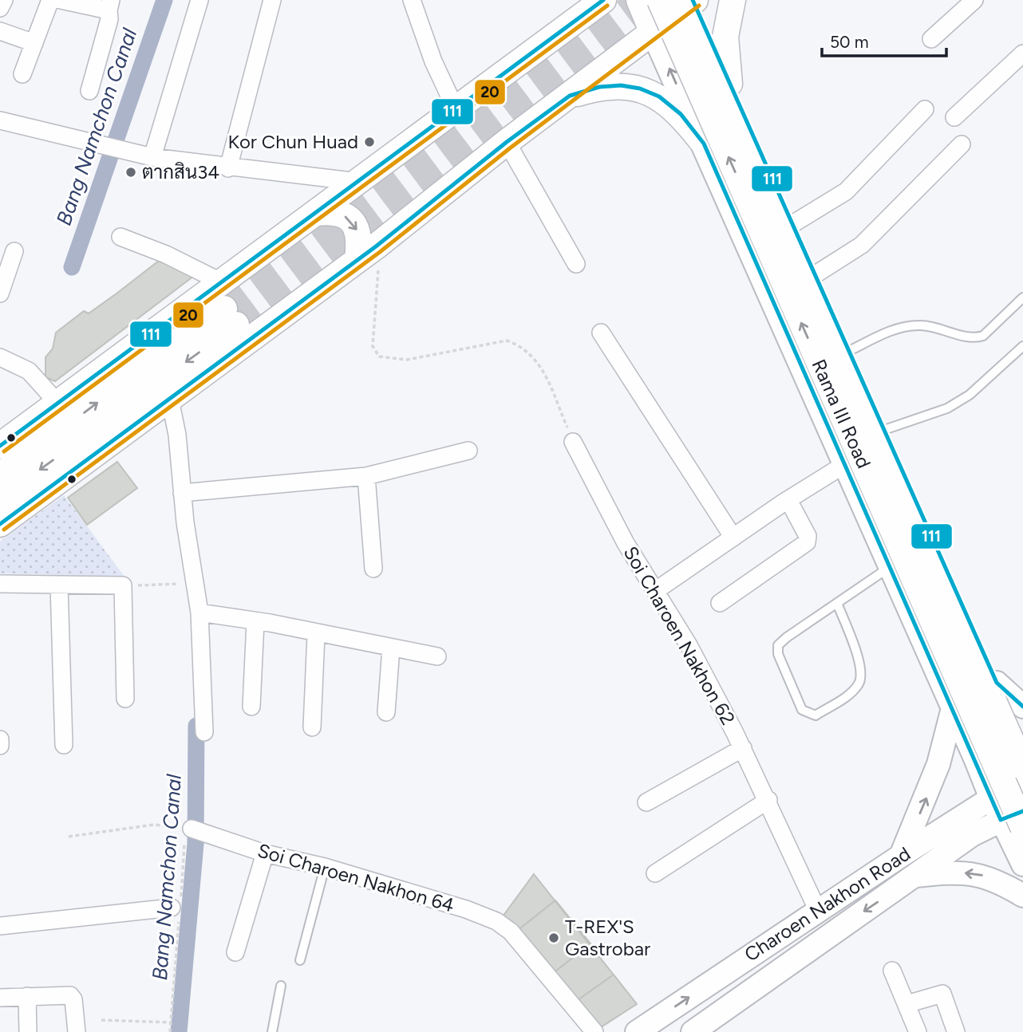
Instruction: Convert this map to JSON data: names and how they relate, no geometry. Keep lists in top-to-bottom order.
{
  "streets": {
    "main road": ["Rama III Road", "Charoen Nakhon Road"],
    "street": ["Soi Charoen Nakhon 62", "Soi Charoen Nakhon 64"]
  },
  "crossings": [
    ["Rama III Road", "Charoen Nakhon Road"],
    ["Soi Charoen Nakhon 62", "Charoen Nakhon Road"]
  ],
  "water": ["Bang Namchon Canal"],
  "places": ["Kor Chun Huad", "ตากสิน34", "T-REX'S Gastrobar"],
  "lines": ["transit line 111", "transit line 20"],
  "scale_bar": "50 m"
}
